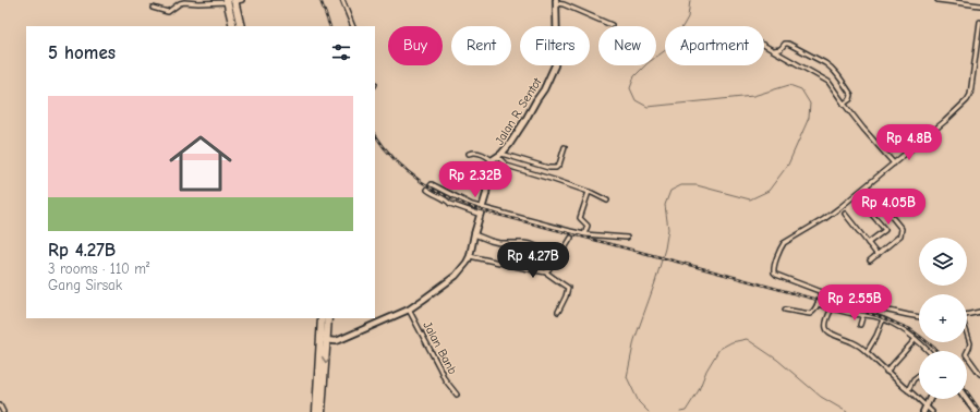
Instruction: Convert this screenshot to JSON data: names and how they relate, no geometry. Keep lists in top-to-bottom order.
{
  "streets": {
    "street": ["Jalan R. Sentot", "Jalan Banb"]
  },
  "crossings": [
    ["Jalan R. Sentot", "Jalan Banb"]
  ],
  "page": {
    "chip": [
      "Buy",
      "Rent",
      "Filters",
      "New",
      "Apartment"
    ],
    "heading": "5 homes",
    "list": [
      {
        "name": "Rp 4.27B",
        "note": "3 rooms · 110 m² · Gang Sirsak"
      }
    ],
    "price": [
      "Rp 4.8B",
      "Rp 2.32B",
      "Rp 4.05B",
      "Rp 4.27B",
      "Rp 2.55B"
    ],
    "map_buttons": ["+", "−"]
  }
}
